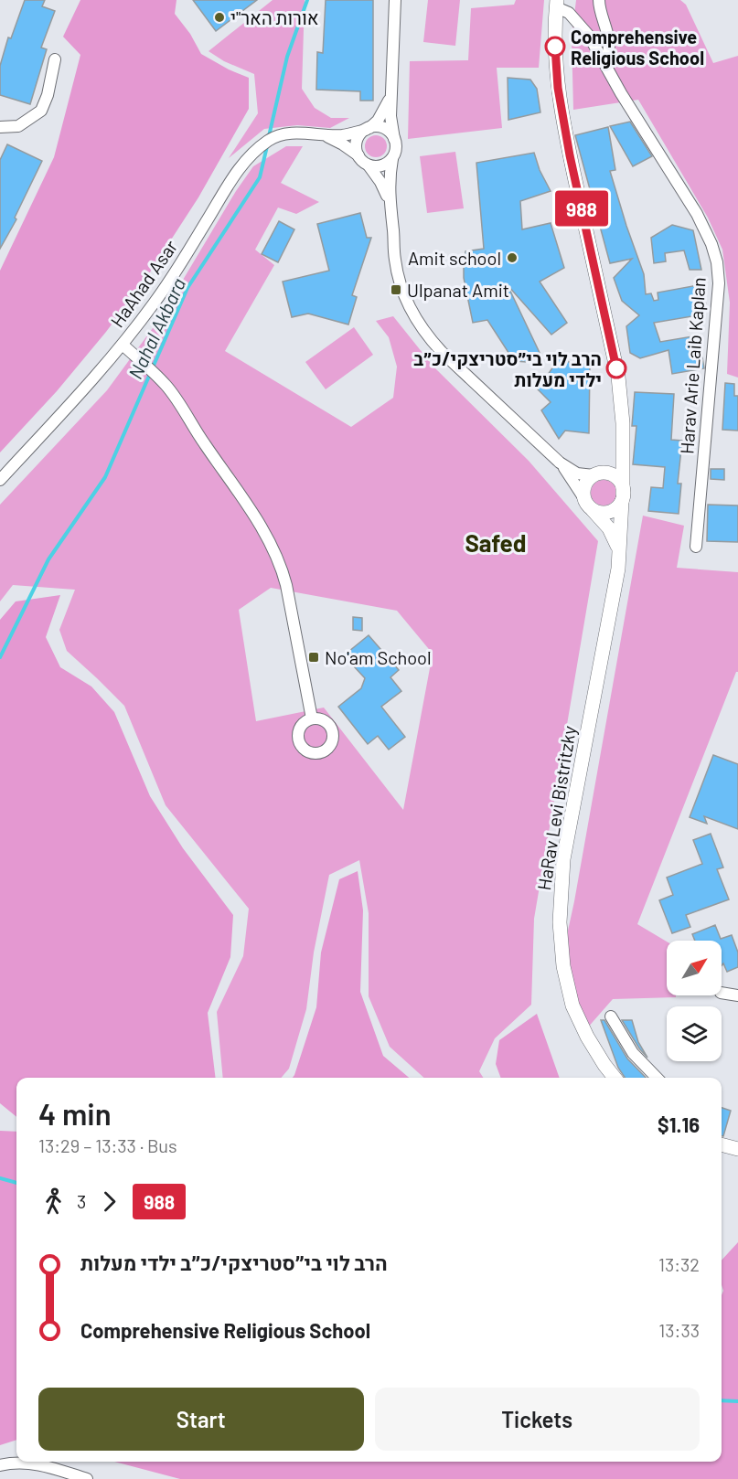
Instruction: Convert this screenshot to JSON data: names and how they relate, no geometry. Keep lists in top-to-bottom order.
{
  "streets": {
    "street": ["HaAhad Asar", "Harav Arie Laib Kaplan", "HaRav Levi Bistritzky"]
  },
  "crossings": [
    ["Harav Arie Laib Kaplan", "HaRav Levi Bistritzky"]
  ],
  "districts": ["Safed"],
  "water": ["Nahal Akbara"],
  "places": {
    "other": [
      "אורות האר\"י",
      "Comprehensive Religious School",
      "Amit school",
      "הרב לוי בי״סטריצקי/כ״ב ילדי מעלות"
    ],
    "transit": ["Ulpanat Amit", "No'am School"]
  },
  "lines": ["bus line 988"],
  "north": "top right",
  "page": {
    "on_map": "988",
    "heading": ["4 min", "13:29 – 13:33 · Bus", "$1.16"],
    "legs": ["3", "988"],
    "list": [
      {
        "name": "הרב לוי בי״סטריצקי/כ״ב ילדי מעלות",
        "value": "13:32"
      },
      {
        "name": "Comprehensive Religious School",
        "value": "13:33"
      }
    ],
    "buttons": ["Start", "Tickets"]
  }
}
